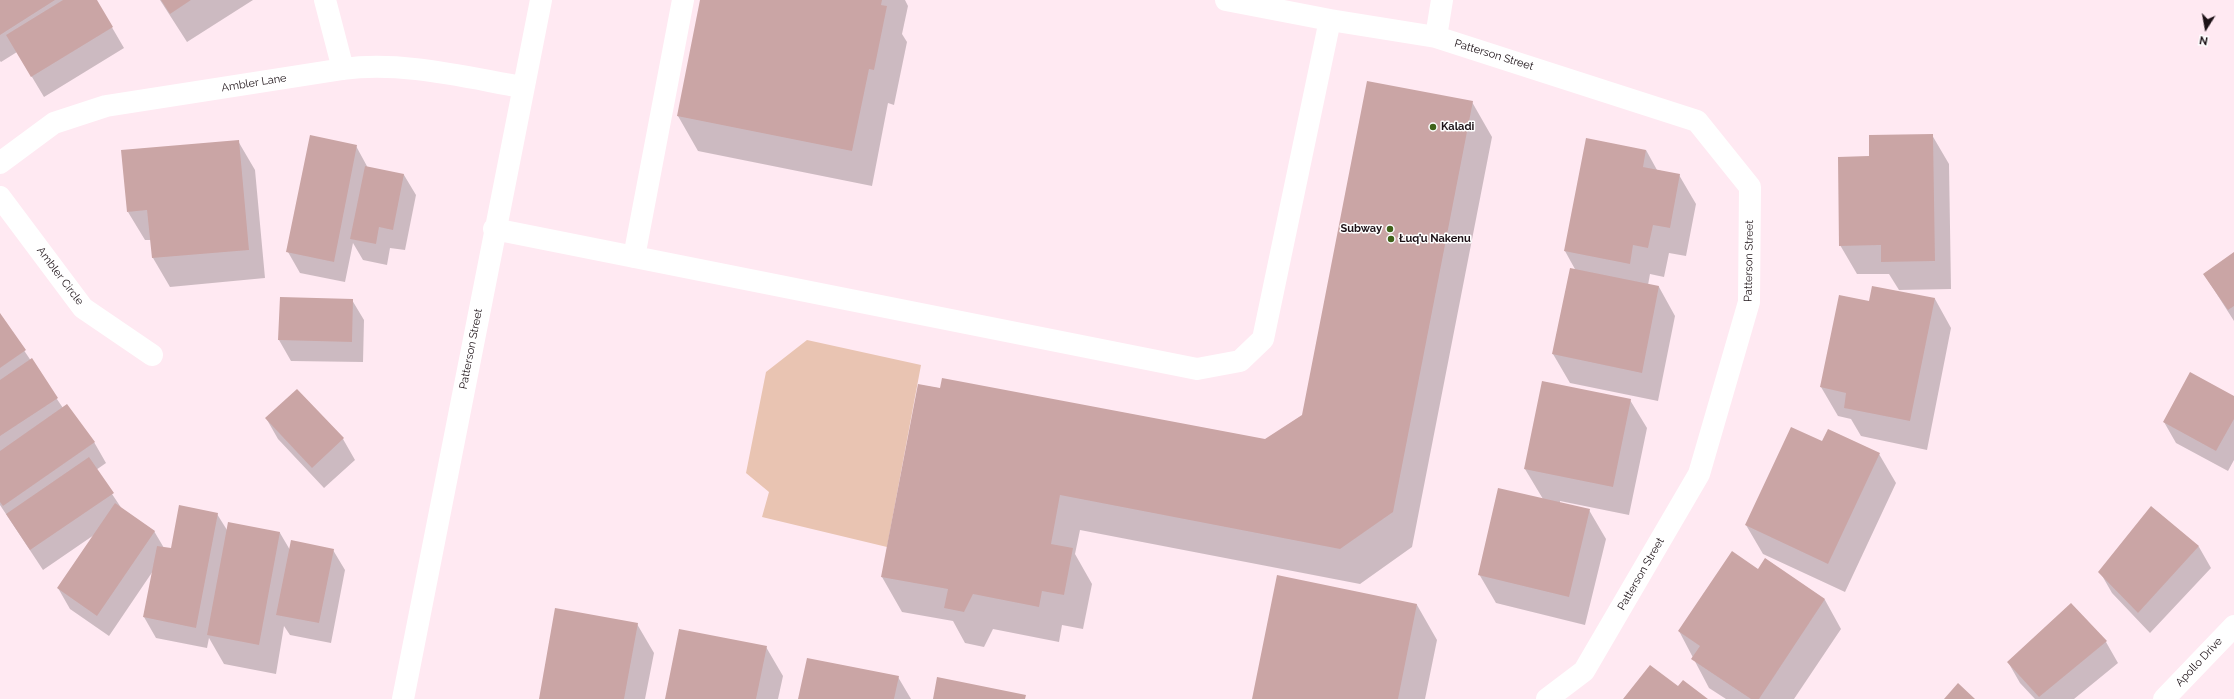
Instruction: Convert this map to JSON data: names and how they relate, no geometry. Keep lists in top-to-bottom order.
{
  "streets": {
    "street": [
      "Patterson Street",
      "Ambler Lane",
      "Ambler Circle",
      "Apollo Drive"
    ]
  },
  "crossings": [
    ["Patterson Street", "Ambler Lane"]
  ],
  "places": ["Kaladi", "Subway", "Łuq’u Nakenu"],
  "north": "bottom"
}
